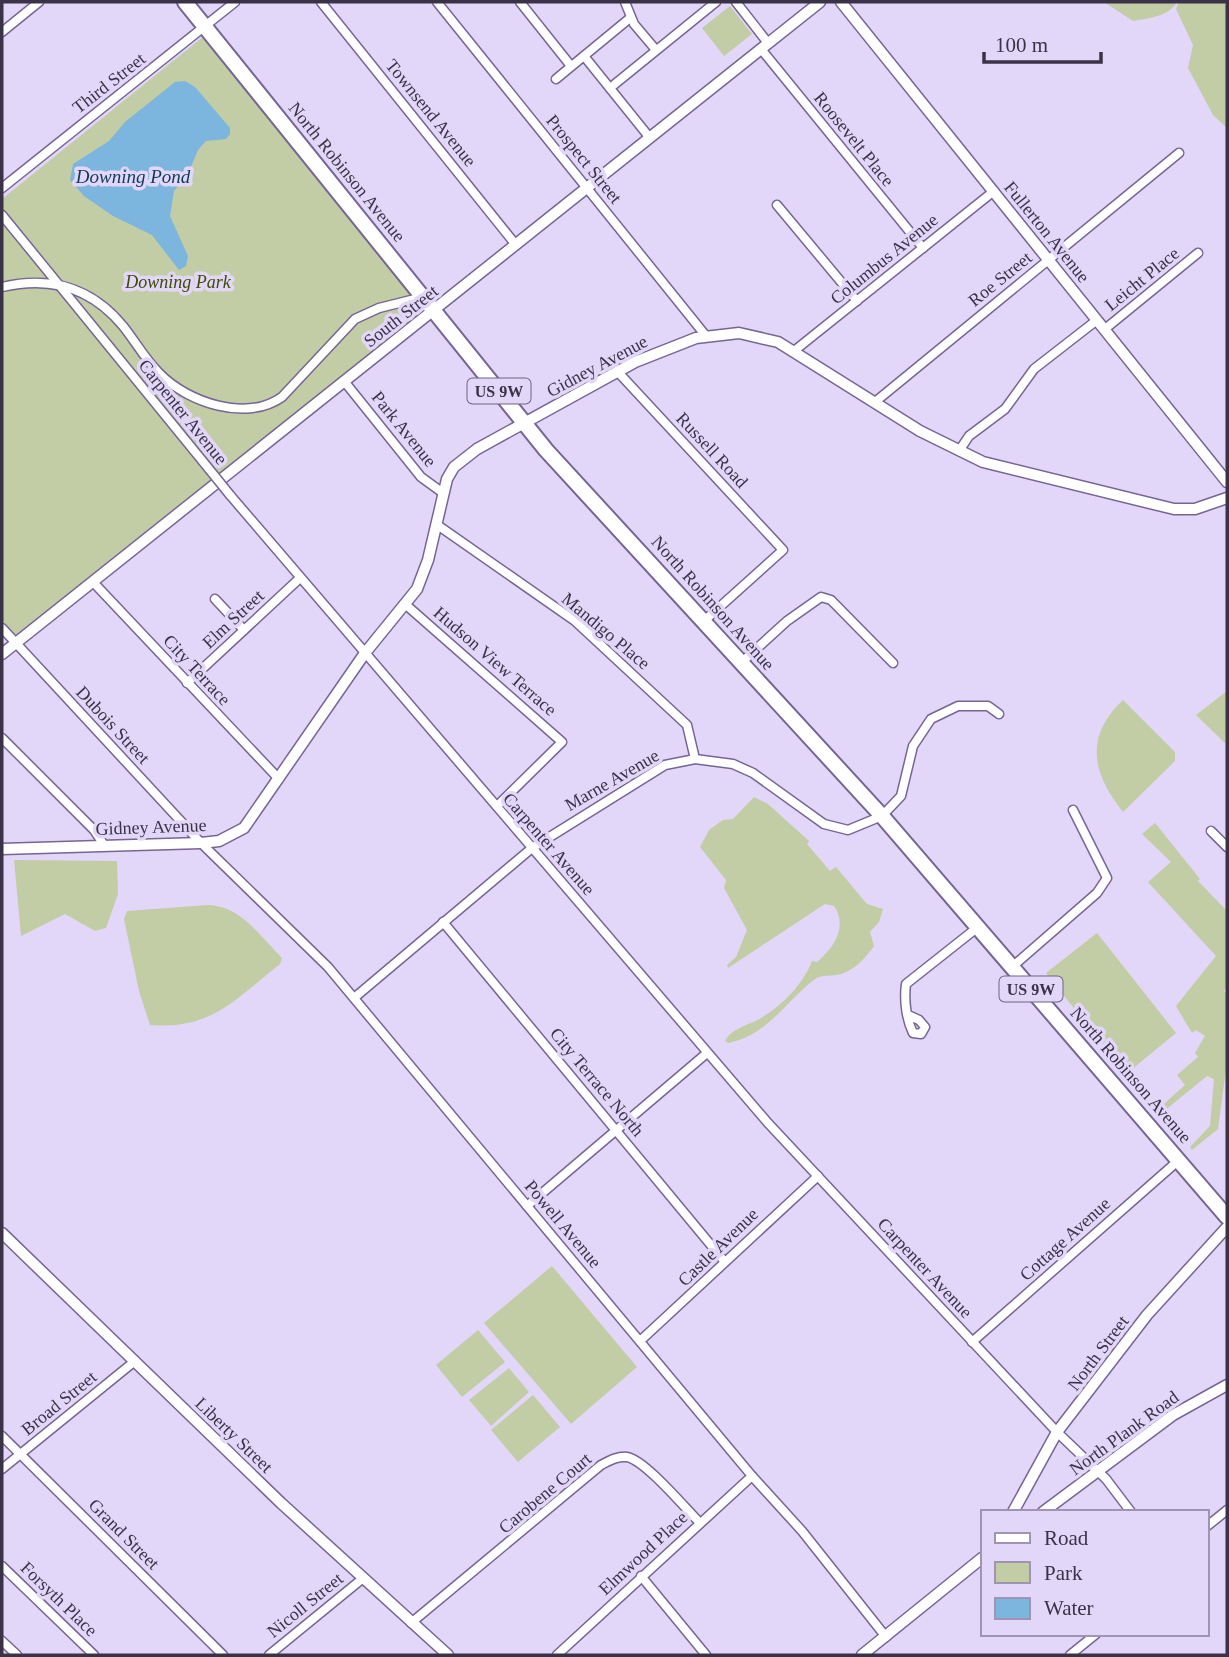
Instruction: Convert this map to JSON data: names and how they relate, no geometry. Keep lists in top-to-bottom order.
{
  "streets": {
    "highway": ["North Robinson Avenue", "US 9W"],
    "street": [
      "Third Street",
      "Townsend Avenue",
      "Roosevelt Place",
      "Prospect Street",
      "Fullerton Avenue",
      "Columbus Avenue",
      "Roe Street",
      "Leicht Place",
      "South Street",
      "Gidney Avenue",
      "Carpenter Avenue",
      "Park Avenue",
      "Russell Road",
      "Elm Street",
      "Mandigo Place",
      "Hudson View Terrace",
      "City Terrace",
      "Dubois Street",
      "Marne Avenue",
      "City Terrace North",
      "Powell Avenue",
      "Cottage Avenue",
      "Castle Avenue",
      "North Street",
      "Broad Street",
      "North Plank Road",
      "Liberty Street",
      "Carobene Court",
      "Grand Street",
      "Elmwood Place",
      "Forsyth Place",
      "Nicoll Street"
    ]
  },
  "crossings": [
    ["Third Street", "North Robinson Avenue"],
    ["Townsend Avenue", "South Street"],
    ["Roosevelt Place", "Columbus Avenue"],
    ["Roosevelt Place", "South Street"],
    ["Prospect Street", "South Street"],
    ["Prospect Street", "Gidney Avenue"],
    ["North Robinson Avenue", "South Street"],
    ["North Robinson Avenue", "Gidney Avenue"],
    ["North Robinson Avenue", "Russell Road"],
    ["North Robinson Avenue", "Marne Avenue"],
    ["North Robinson Avenue", "Cottage Avenue"],
    ["Fullerton Avenue", "Columbus Avenue"],
    ["Fullerton Avenue", "Roe Street"],
    ["Fullerton Avenue", "Leicht Place"],
    ["Columbus Avenue", "Gidney Avenue"],
    ["Roe Street", "Gidney Avenue"],
    ["South Street", "Park Avenue"],
    ["South Street", "City Terrace"],
    ["South Street", "Dubois Street"],
    ["Gidney Avenue", "Carpenter Avenue"],
    ["Gidney Avenue", "Park Avenue"],
    ["Gidney Avenue", "Russell Road"],
    ["Gidney Avenue", "Mandigo Place"],
    ["Gidney Avenue", "Hudson View Terrace"],
    ["Gidney Avenue", "City Terrace"],
    ["Gidney Avenue", "Dubois Street"],
    ["Gidney Avenue", "Powell Avenue"],
    ["Carpenter Avenue", "Elm Street"],
    ["Carpenter Avenue", "Hudson View Terrace"],
    ["Carpenter Avenue", "Marne Avenue"],
    ["Carpenter Avenue", "Cottage Avenue"],
    ["Carpenter Avenue", "Castle Avenue"],
    ["Carpenter Avenue", "North Street"],
    ["Carpenter Avenue", "North Plank Road"],
    ["Elm Street", "City Terrace"],
    ["Mandigo Place", "Marne Avenue"],
    ["Dubois Street", "Powell Avenue"],
    ["Marne Avenue", "City Terrace North"],
    ["Marne Avenue", "Powell Avenue"],
    ["City Terrace North", "Castle Avenue"],
    ["Powell Avenue", "Castle Avenue"],
    ["Powell Avenue", "Elmwood Place"],
    ["Broad Street", "Liberty Street"],
    ["Broad Street", "Grand Street"],
    ["Liberty Street", "Carobene Court"],
    ["Liberty Street", "Nicoll Street"],
    ["Carobene Court", "Elmwood Place"]
  ],
  "water": ["Downing Pond"],
  "parks": ["Downing Park"],
  "legend": ["Road", "Park", "Water"],
  "scale_bar": "100 m"
}
